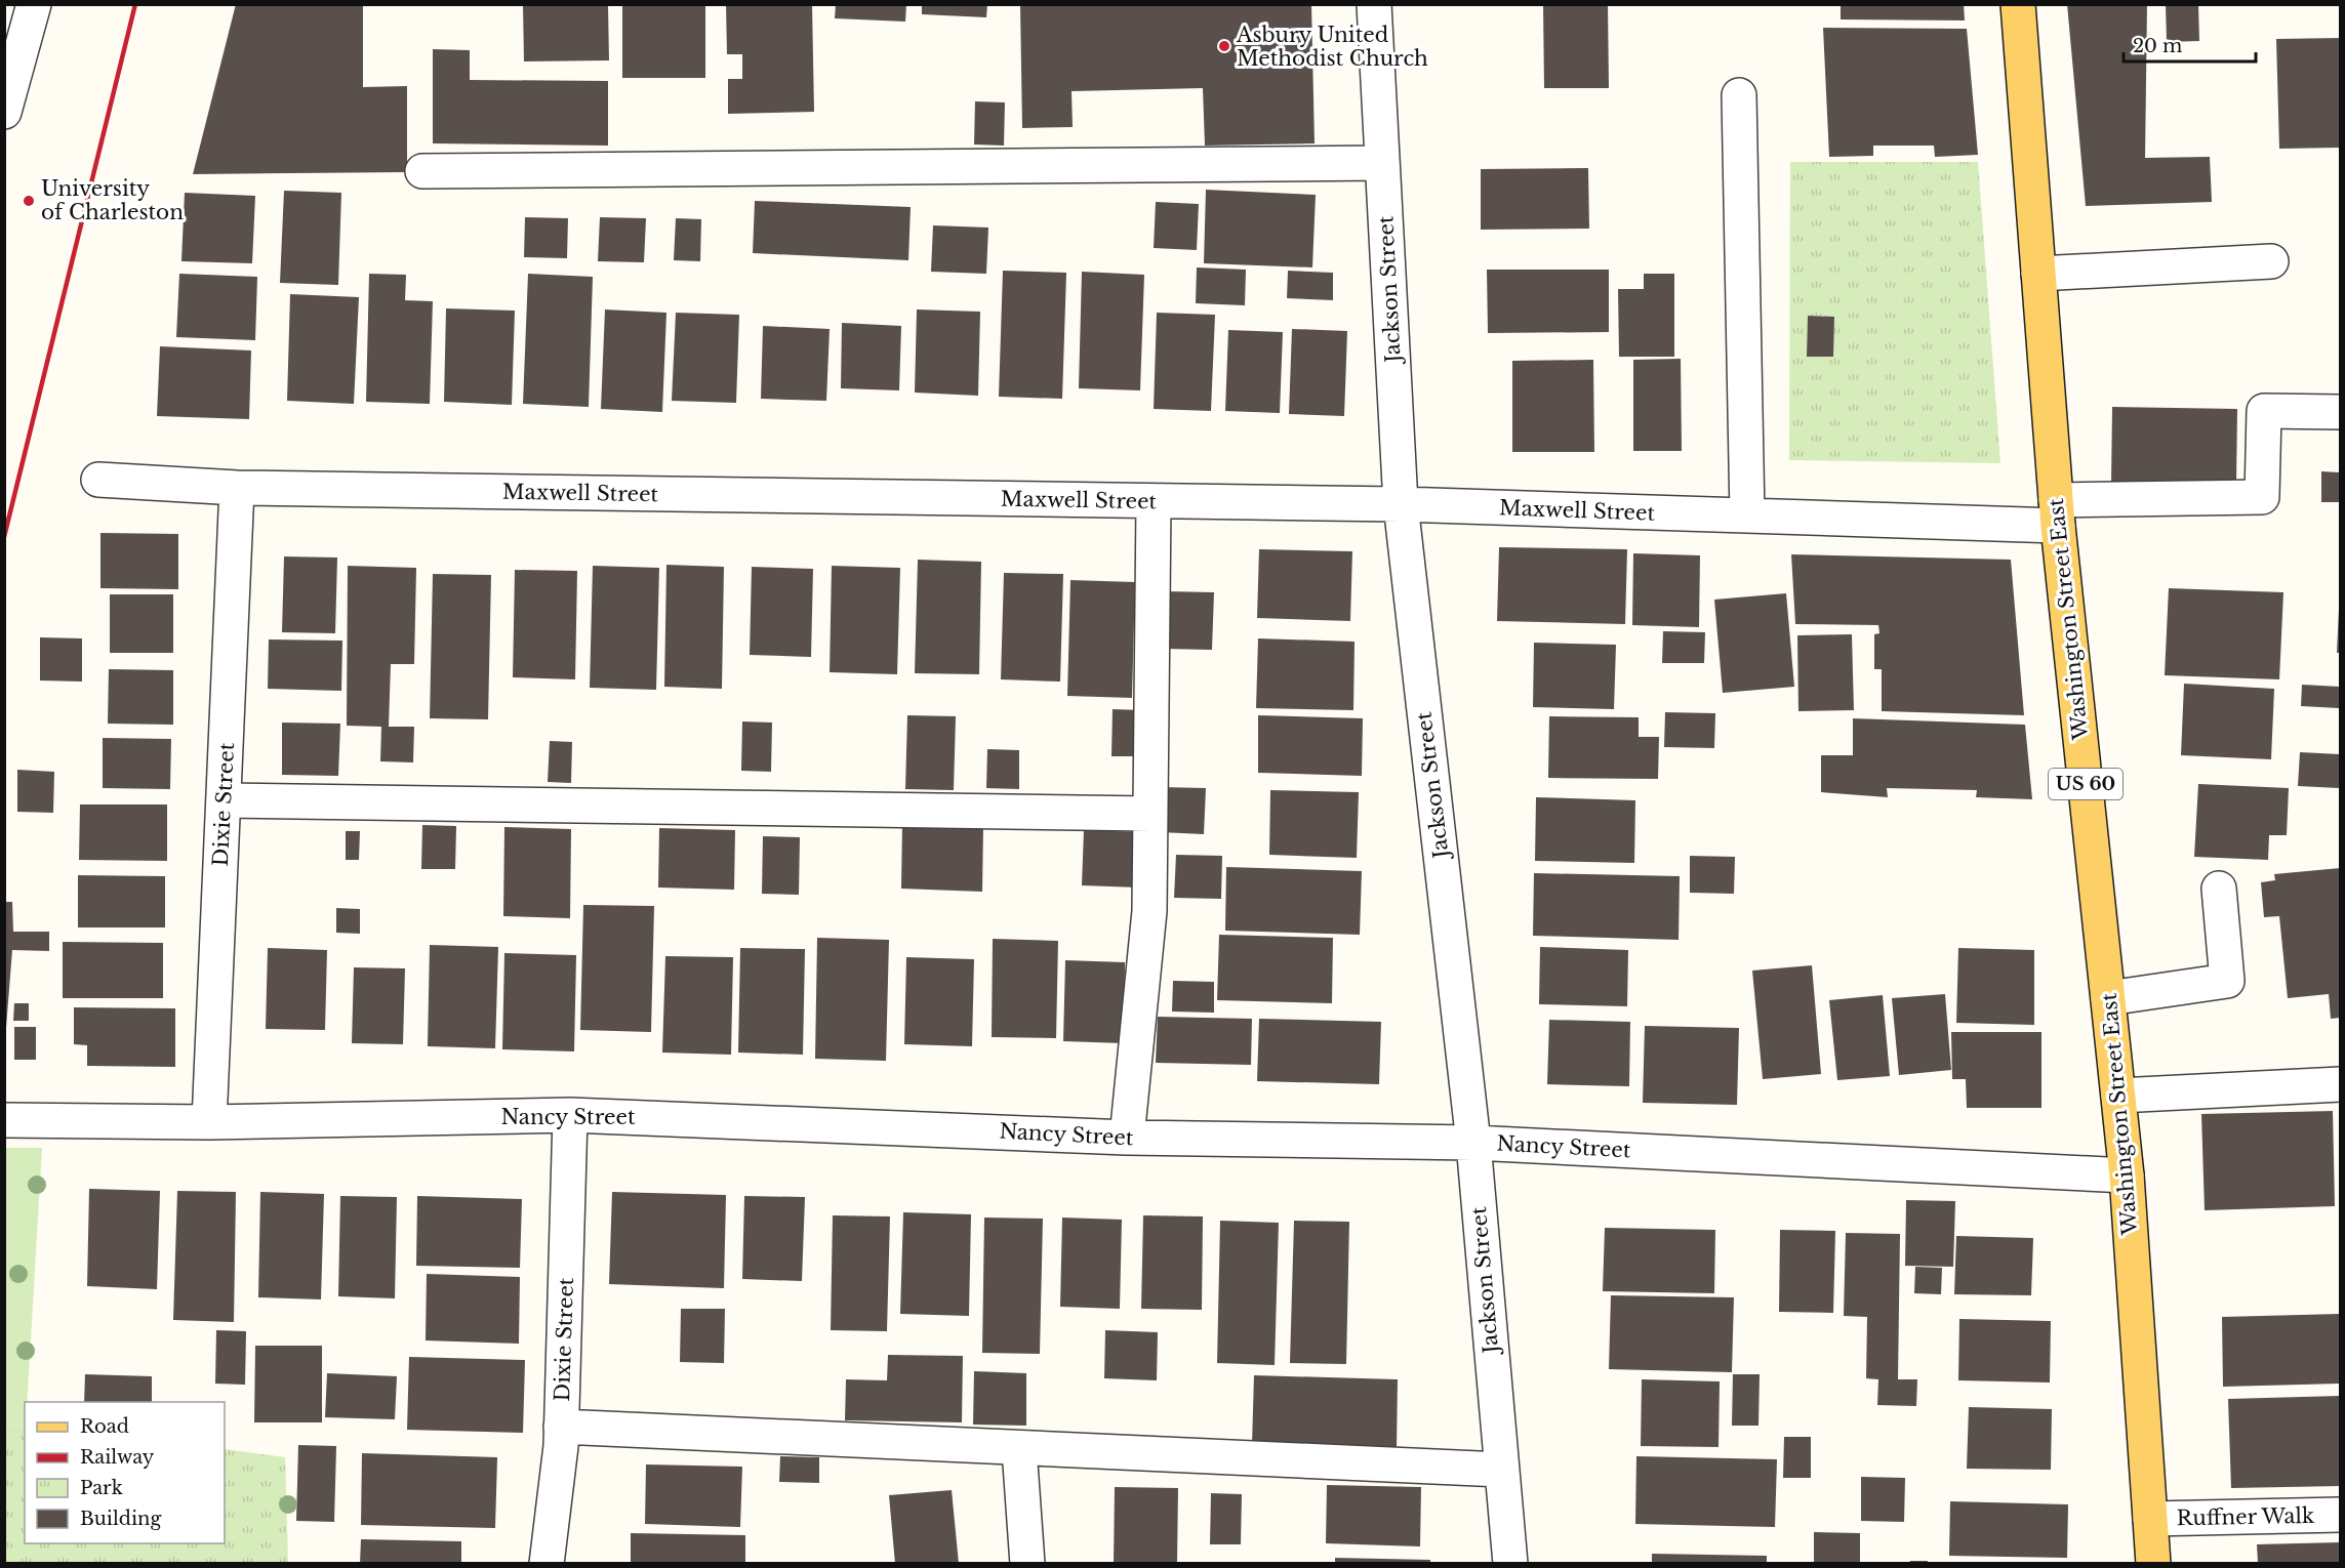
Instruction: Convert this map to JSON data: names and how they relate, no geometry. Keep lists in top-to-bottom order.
{
  "streets": {
    "main road": ["Washington Street East", "US 60"],
    "street": [
      "Jackson Street",
      "Maxwell Street",
      "Dixie Street",
      "Nancy Street",
      "Ruffner Walk"
    ]
  },
  "crossings": [
    ["Jackson Street", "Maxwell Street"],
    ["Jackson Street", "Nancy Street"],
    ["Maxwell Street", "Washington Street East"],
    ["Maxwell Street", "Dixie Street"],
    ["Washington Street East", "Nancy Street"],
    ["Washington Street East", "Ruffner Walk"],
    ["Dixie Street", "Nancy Street"]
  ],
  "places": ["Asbury United Methodist Church", "University of Charleston"],
  "legend": [
    "Road",
    "Railway",
    "Park",
    "Building"
  ],
  "scale_bar": "20 m"
}
